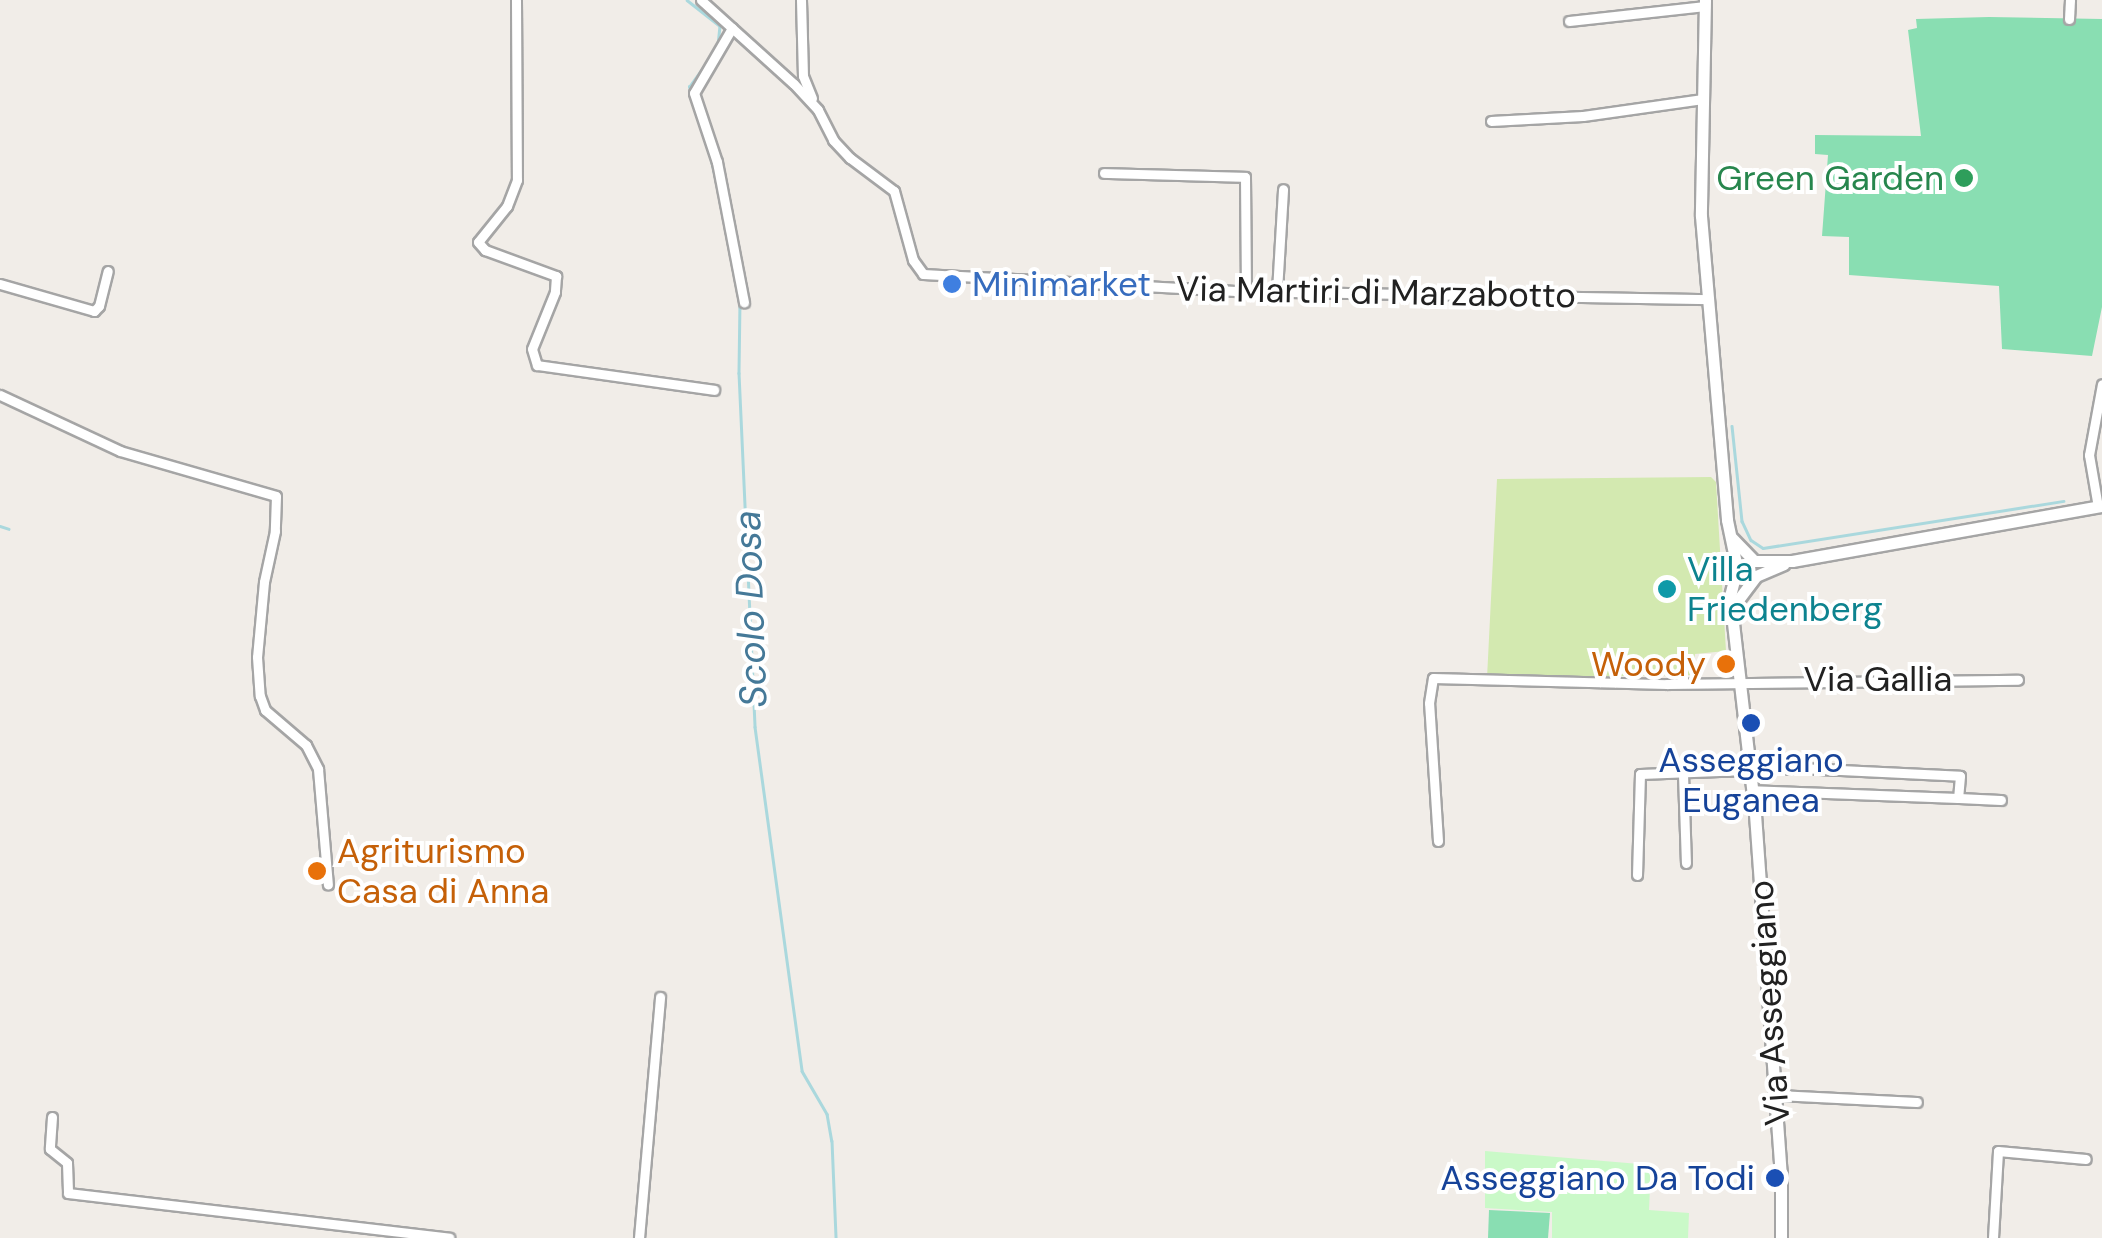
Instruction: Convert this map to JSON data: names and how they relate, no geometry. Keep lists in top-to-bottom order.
{
  "streets": {
    "street": ["Via Martiri di Marzabotto", "Via Gallia", "Via Asseggiano"]
  },
  "crossings": [
    ["Via Martiri di Marzabotto", "Via Asseggiano"],
    ["Via Gallia", "Via Asseggiano"]
  ],
  "water": ["Scolo Dosa"],
  "places": [
    "Green Garden",
    "Minimarket",
    "Villa Friedenberg",
    "Woody",
    "Asseggiano Euganea",
    "Agriturismo Casa di Anna",
    "Asseggiano Da Todi"
  ]
}
